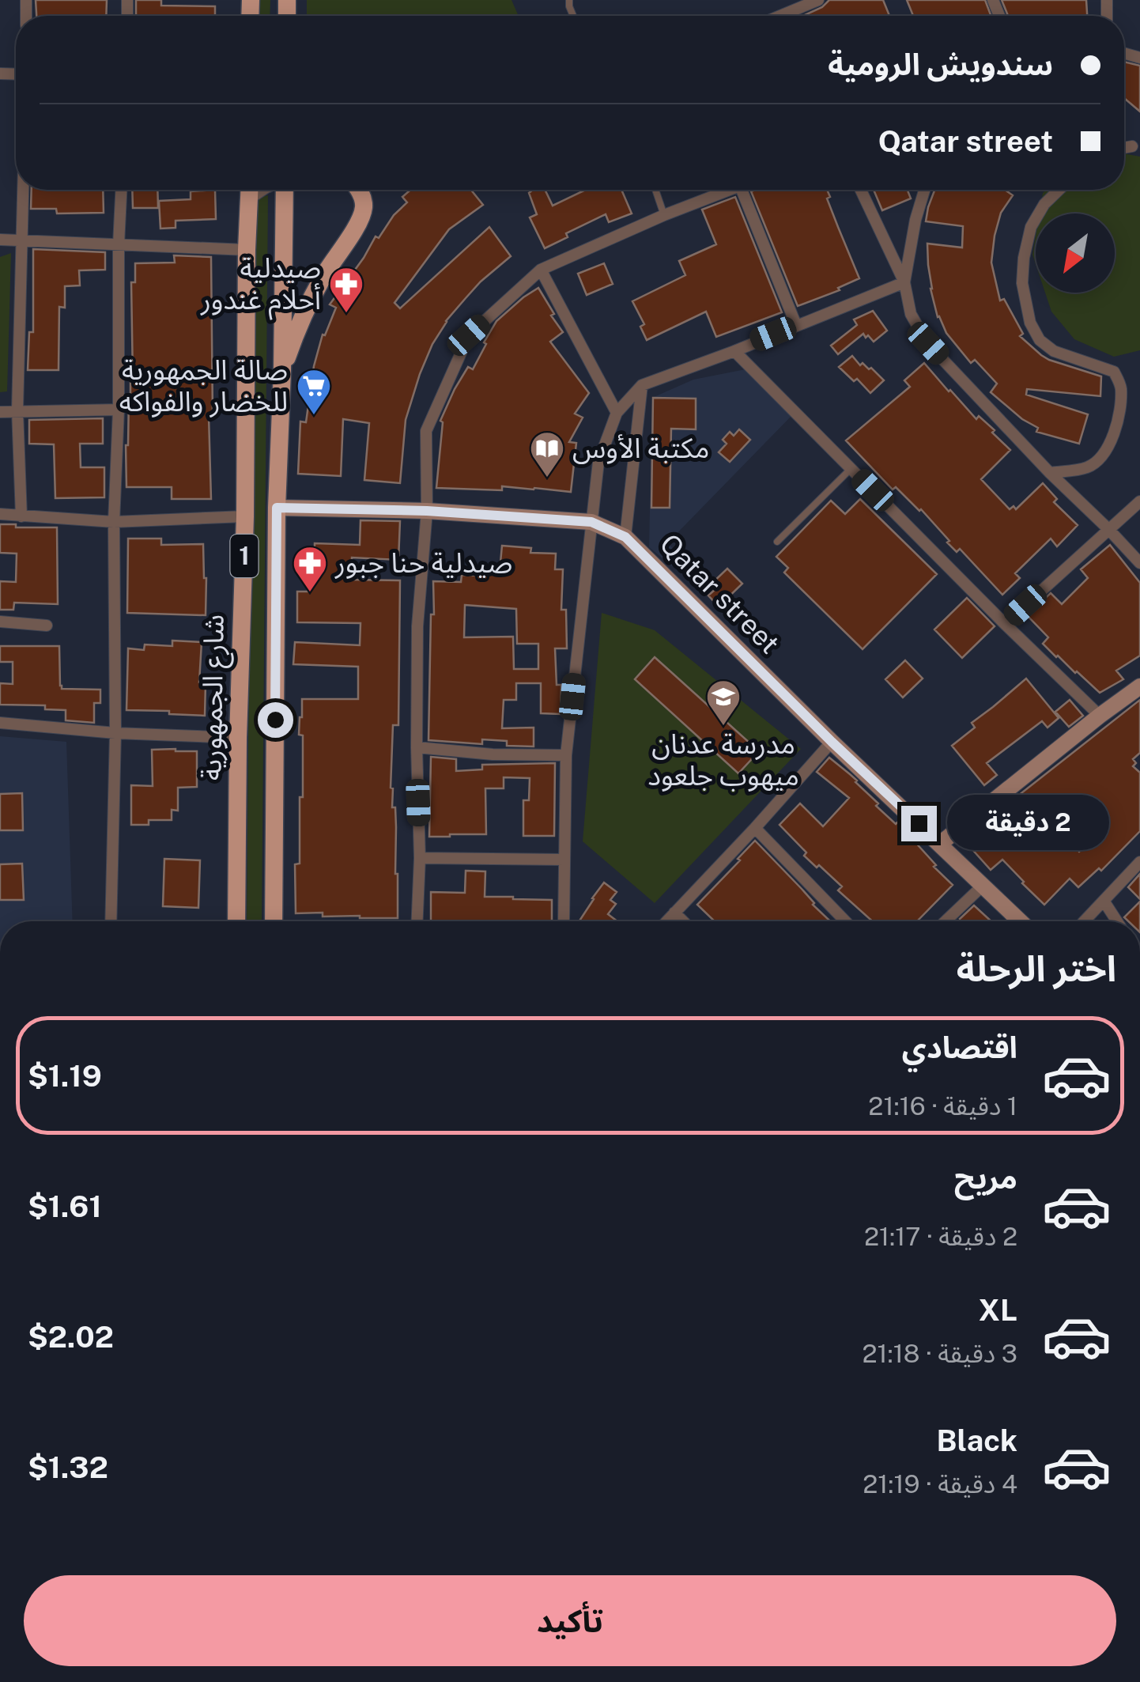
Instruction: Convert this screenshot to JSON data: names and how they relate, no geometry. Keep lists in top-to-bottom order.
{
  "streets": {
    "main road": ["1", "شارع الجمهورية"],
    "street": ["Qatar street"]
  },
  "crossings": [
    ["1", "Qatar street"]
  ],
  "places": {
    "pharmacy": ["صيدلية أحلام غندور", "صيدلية حنا جبور"],
    "supermarket": ["صالة الجمهورية للخضار والفواكه"],
    "library": ["مكتبة الأوس"],
    "school or university": ["مدرسة عدنان ميهوب جلعود"]
  },
  "north": "bottom left",
  "page": {
    "banner": ["سندويش الرومية", "Qatar street"],
    "bubble": "2 دقيقة",
    "heading": "اختر الرحلة",
    "list": [
      {
        "name": "اقتصادي",
        "note": "1 دقيقة · 21:16",
        "value": "$1.19"
      },
      {
        "name": "مريح",
        "note": "2 دقيقة · 21:17",
        "value": "$1.61"
      },
      {
        "name": "XL",
        "note": "3 دقيقة · 21:18",
        "value": "$2.02"
      },
      {
        "name": "Black",
        "note": "4 دقيقة · 21:19",
        "value": "$1.32"
      }
    ],
    "buttons": "تأكيد"
  }
}
